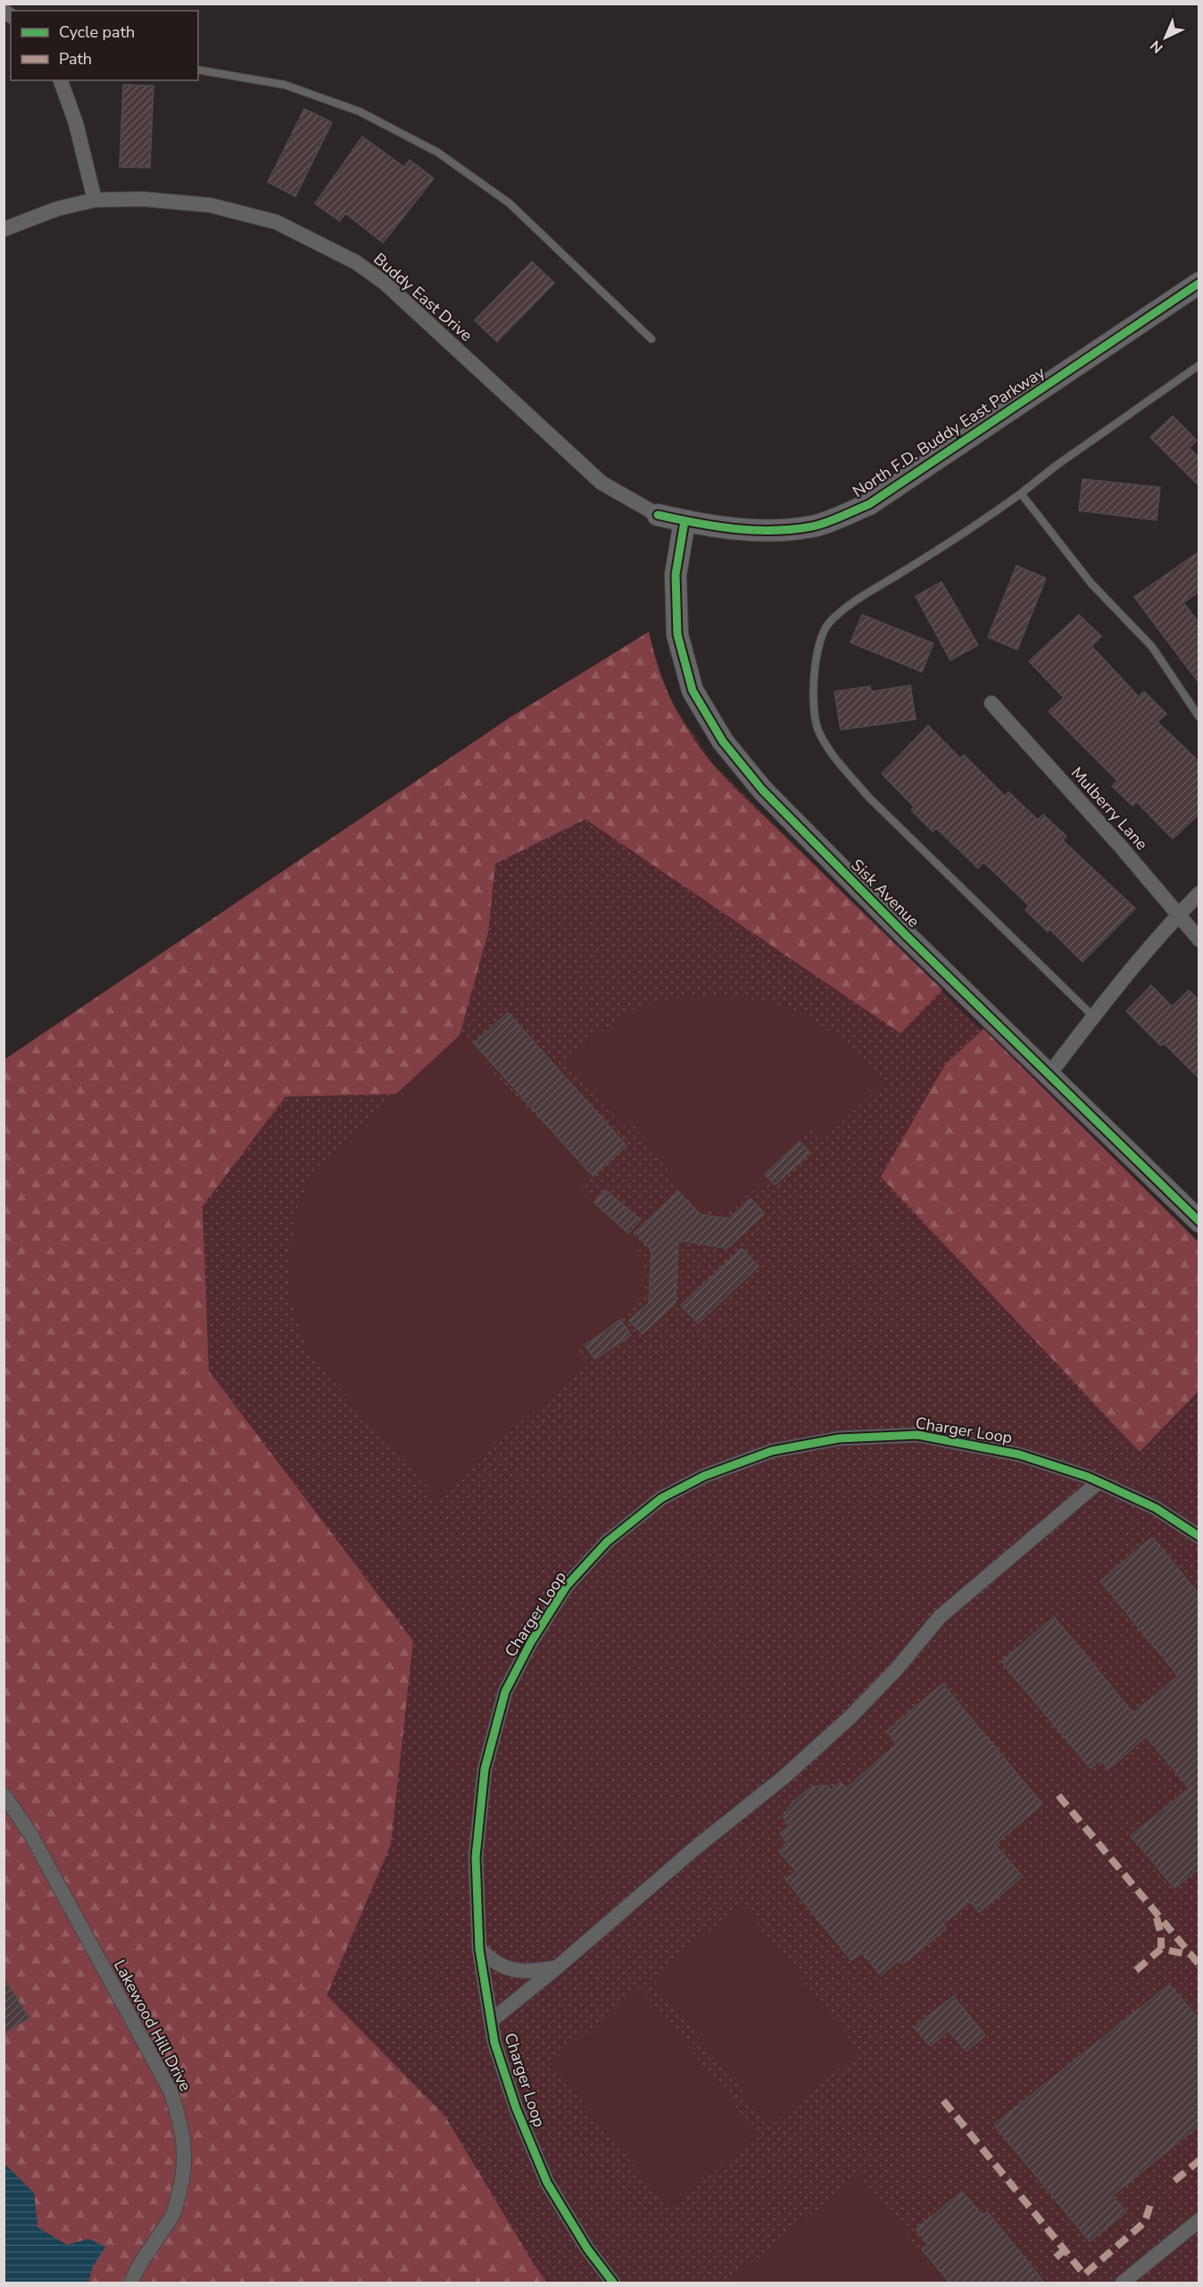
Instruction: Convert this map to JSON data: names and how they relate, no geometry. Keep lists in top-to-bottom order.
{
  "streets": {
    "street": [
      "Buddy East Drive",
      "North F.D. Buddy East Parkway",
      "Mulberry Lane",
      "Sisk Avenue",
      "Charger Loop",
      "Lakewood Hill Drive"
    ]
  },
  "crossings": [
    ["Buddy East Drive", "North F.D. Buddy East Parkway"],
    ["North F.D. Buddy East Parkway", "Sisk Avenue"]
  ],
  "legend": ["Cycle path", "Path"],
  "north": "bottom left"
}
